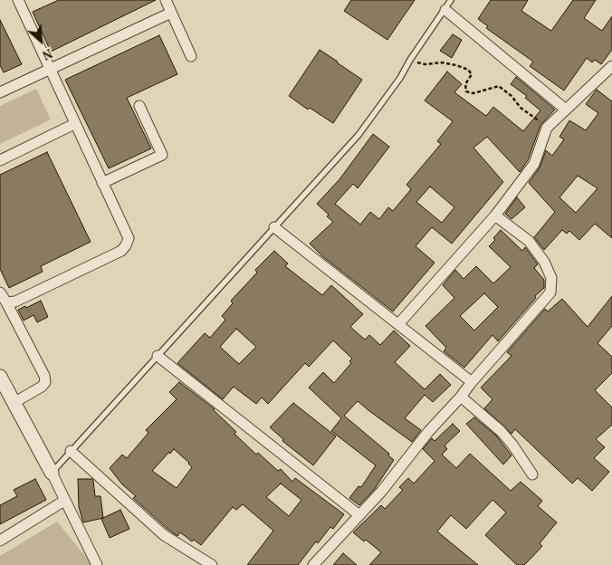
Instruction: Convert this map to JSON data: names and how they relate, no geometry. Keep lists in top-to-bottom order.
{
  "north": "bottom right"
}
